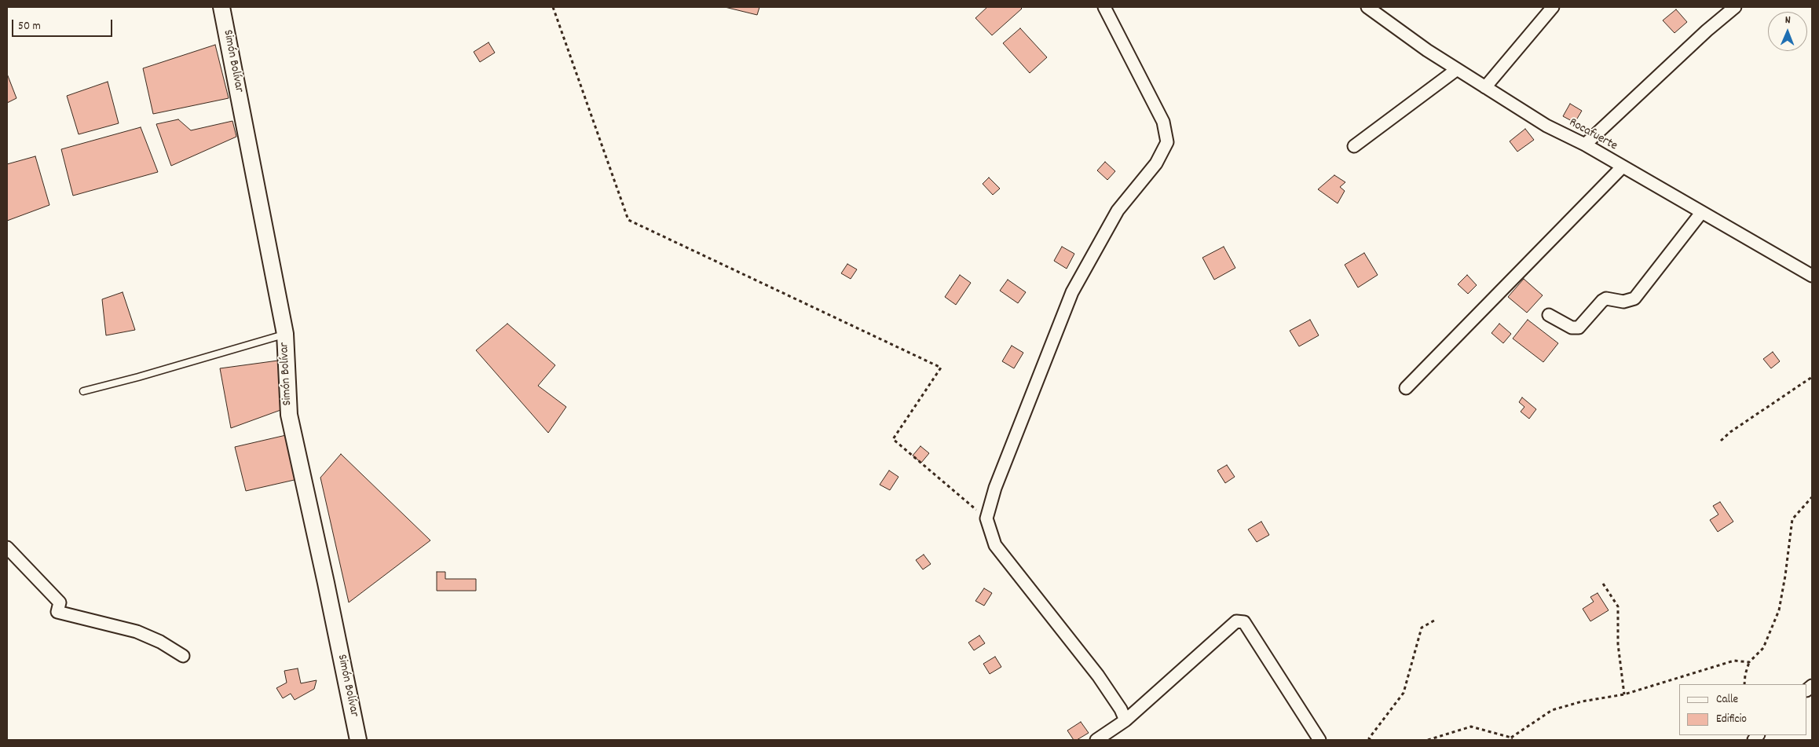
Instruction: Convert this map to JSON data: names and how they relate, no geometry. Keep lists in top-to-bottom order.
{
  "streets": {
    "street": ["Simón Bolívar", "Rocafuerte"]
  },
  "legend": ["Calle", "Edificio"],
  "scale_bar": "50 m",
  "north": "top"
}
